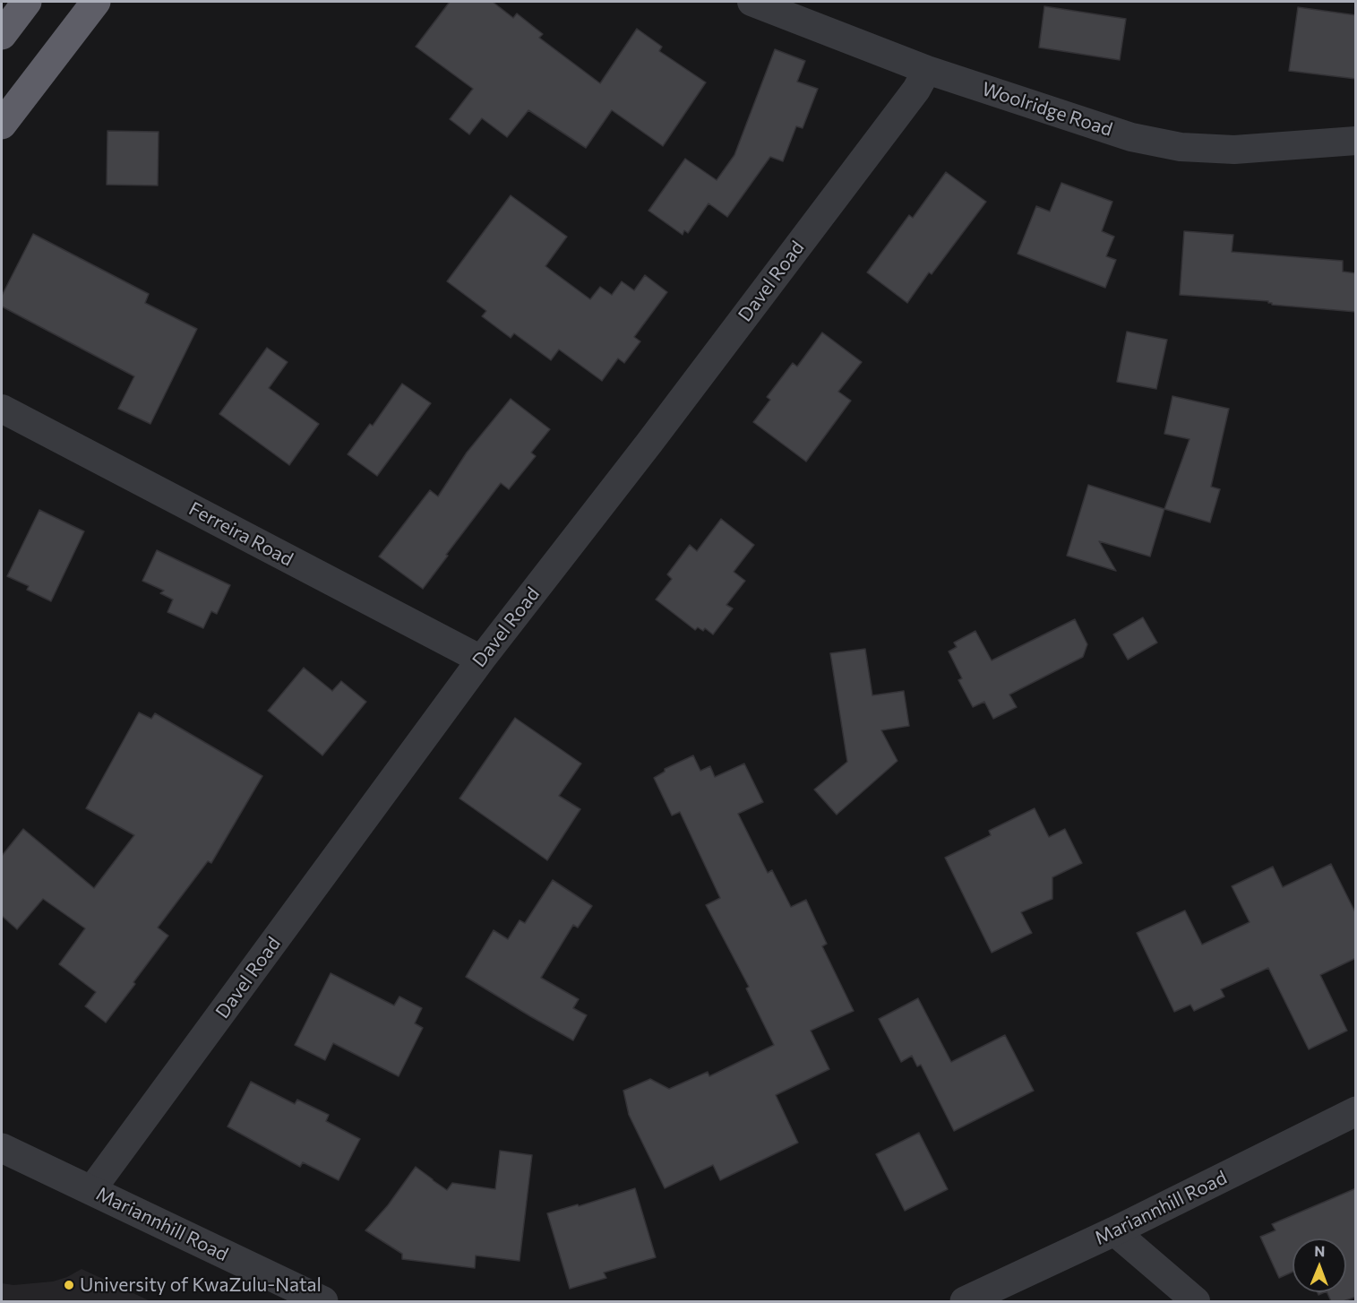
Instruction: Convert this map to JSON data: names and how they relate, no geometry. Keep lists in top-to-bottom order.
{
  "streets": {
    "street": [
      "Woolridge Road",
      "Davel Road",
      "Ferreira Road",
      "Mariannhill Road"
    ]
  },
  "crossings": [
    ["Woolridge Road", "Davel Road"],
    ["Davel Road", "Ferreira Road"],
    ["Davel Road", "Mariannhill Road"]
  ],
  "places": ["University of KwaZulu-Natal"],
  "north": "top"
}
